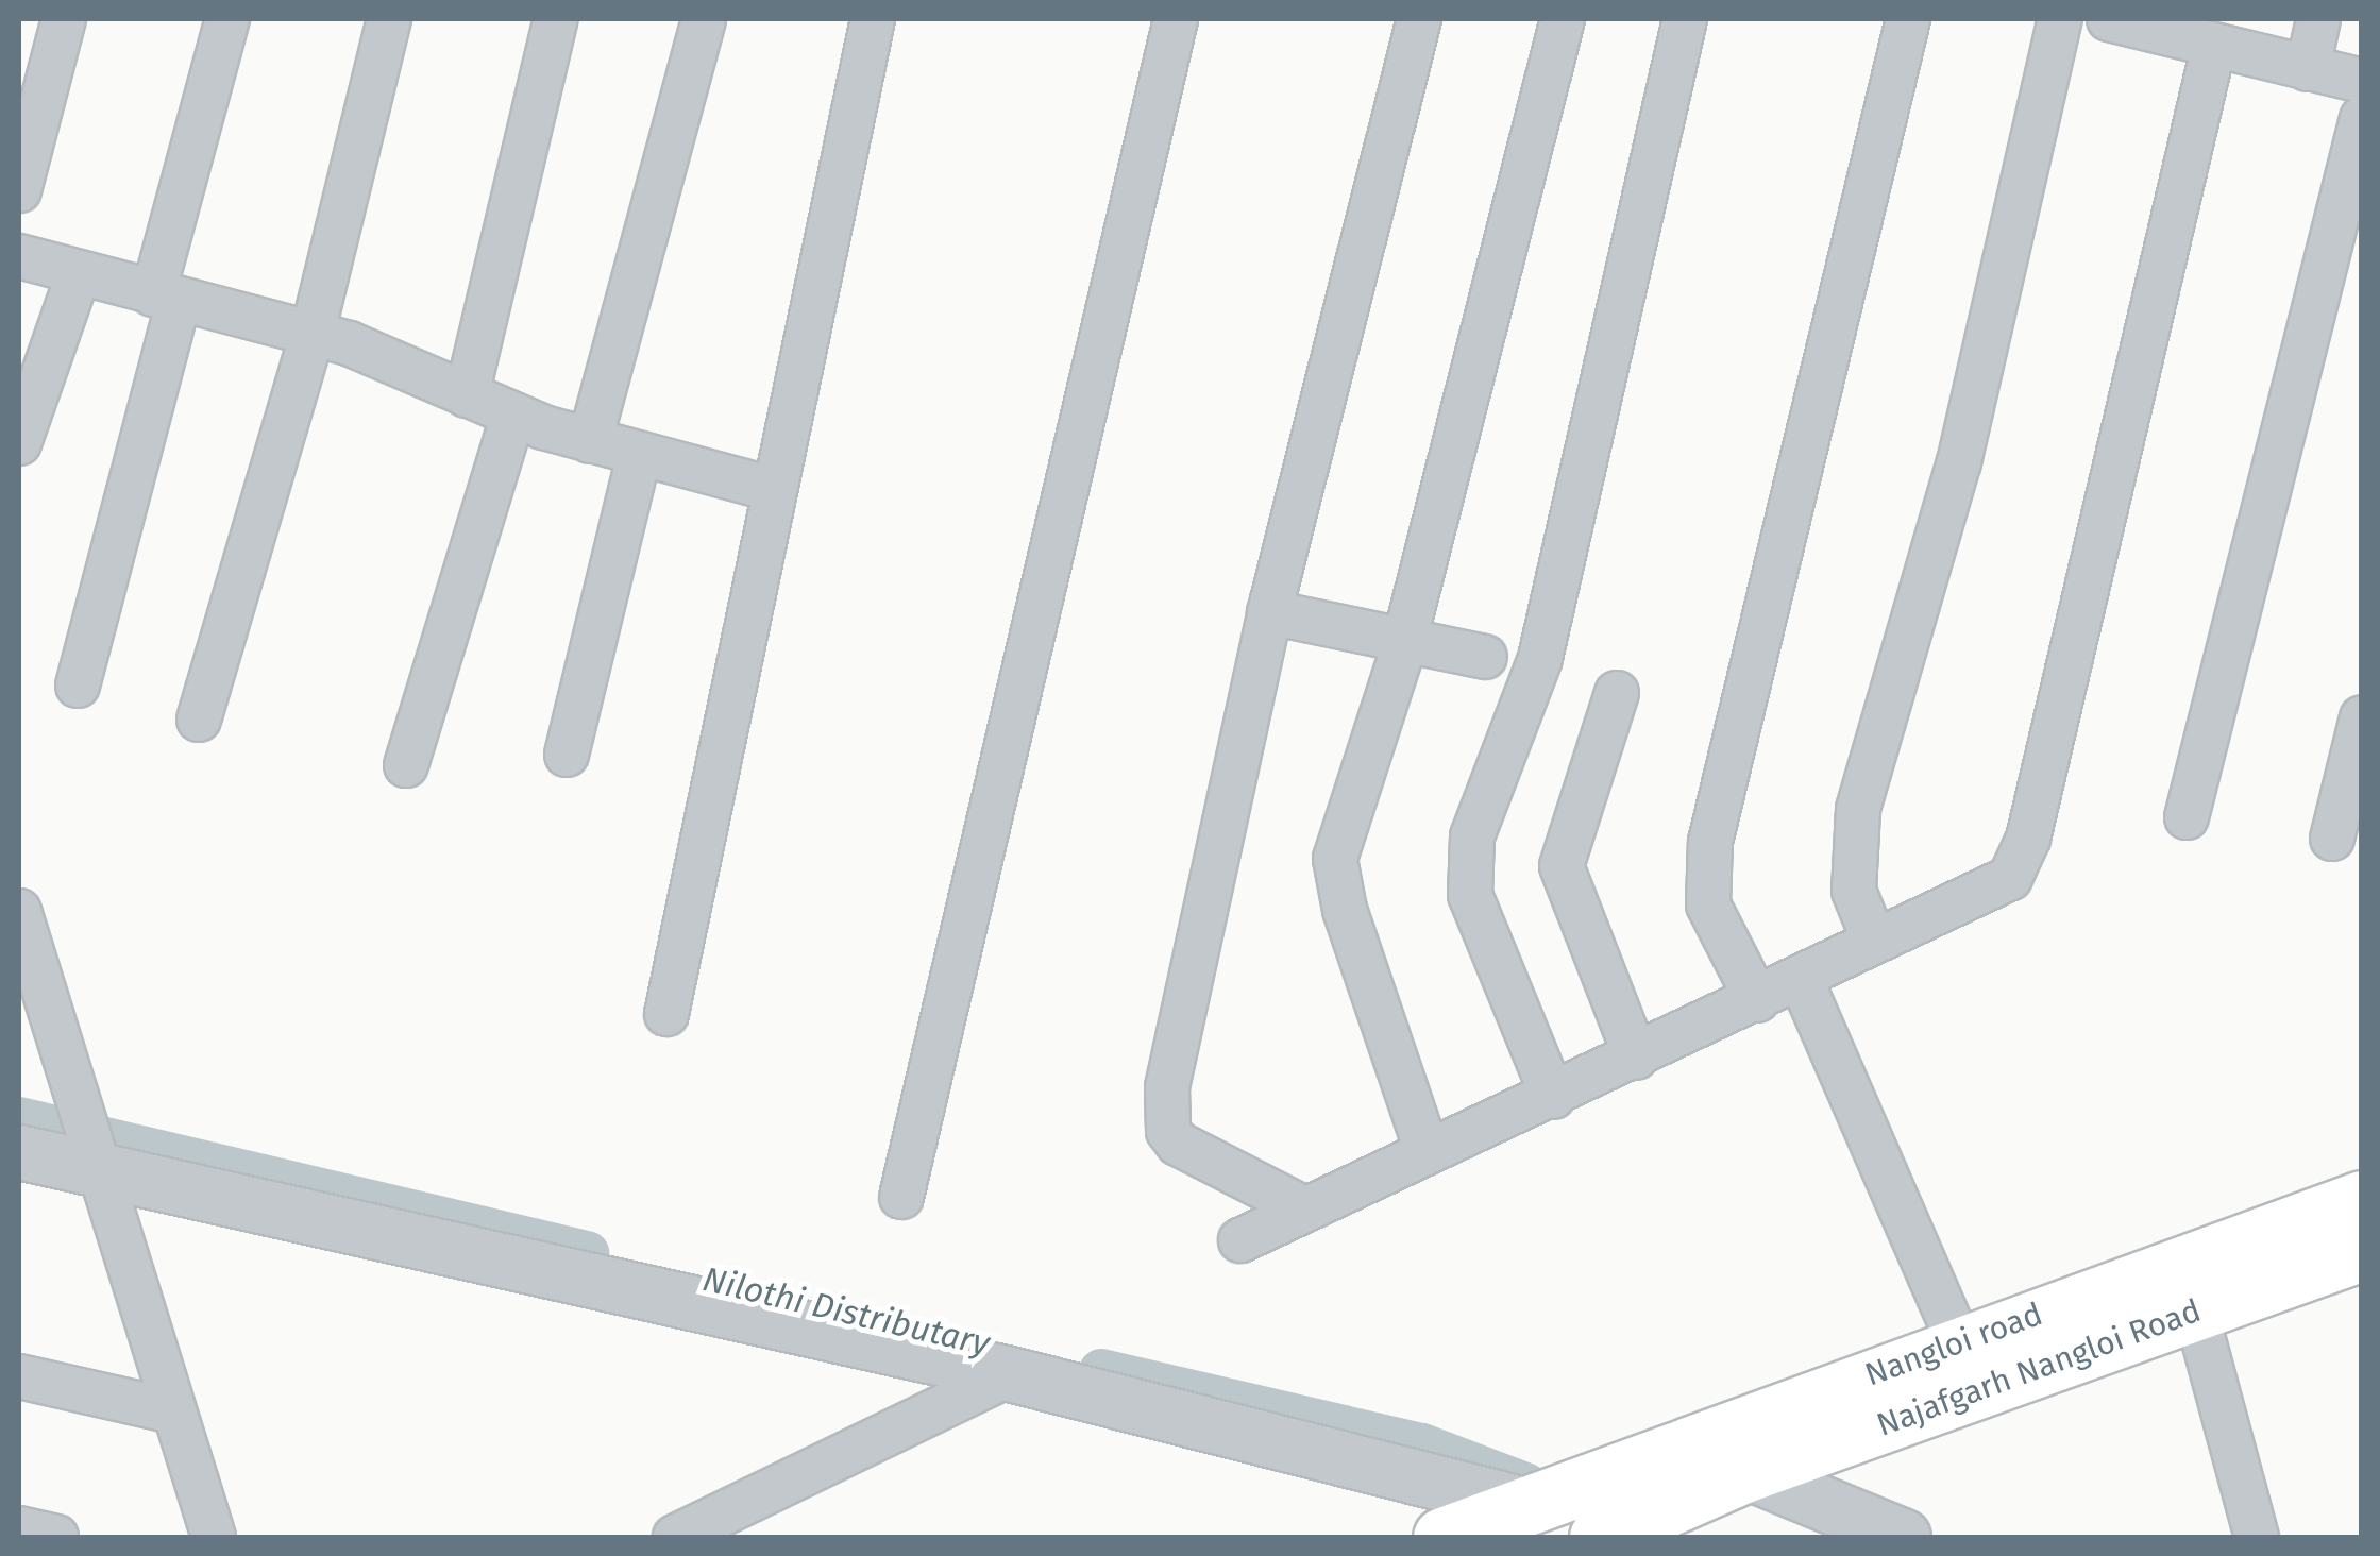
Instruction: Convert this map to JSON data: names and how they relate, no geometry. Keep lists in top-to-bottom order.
{
  "streets": {
    "main road": ["Nangloi road", "Najafgarh Nangloi Road"]
  },
  "crossings": [
    ["Nangloi road", "Najafgarh Nangloi Road"]
  ],
  "water": ["Nilothi Distributary"]
}
